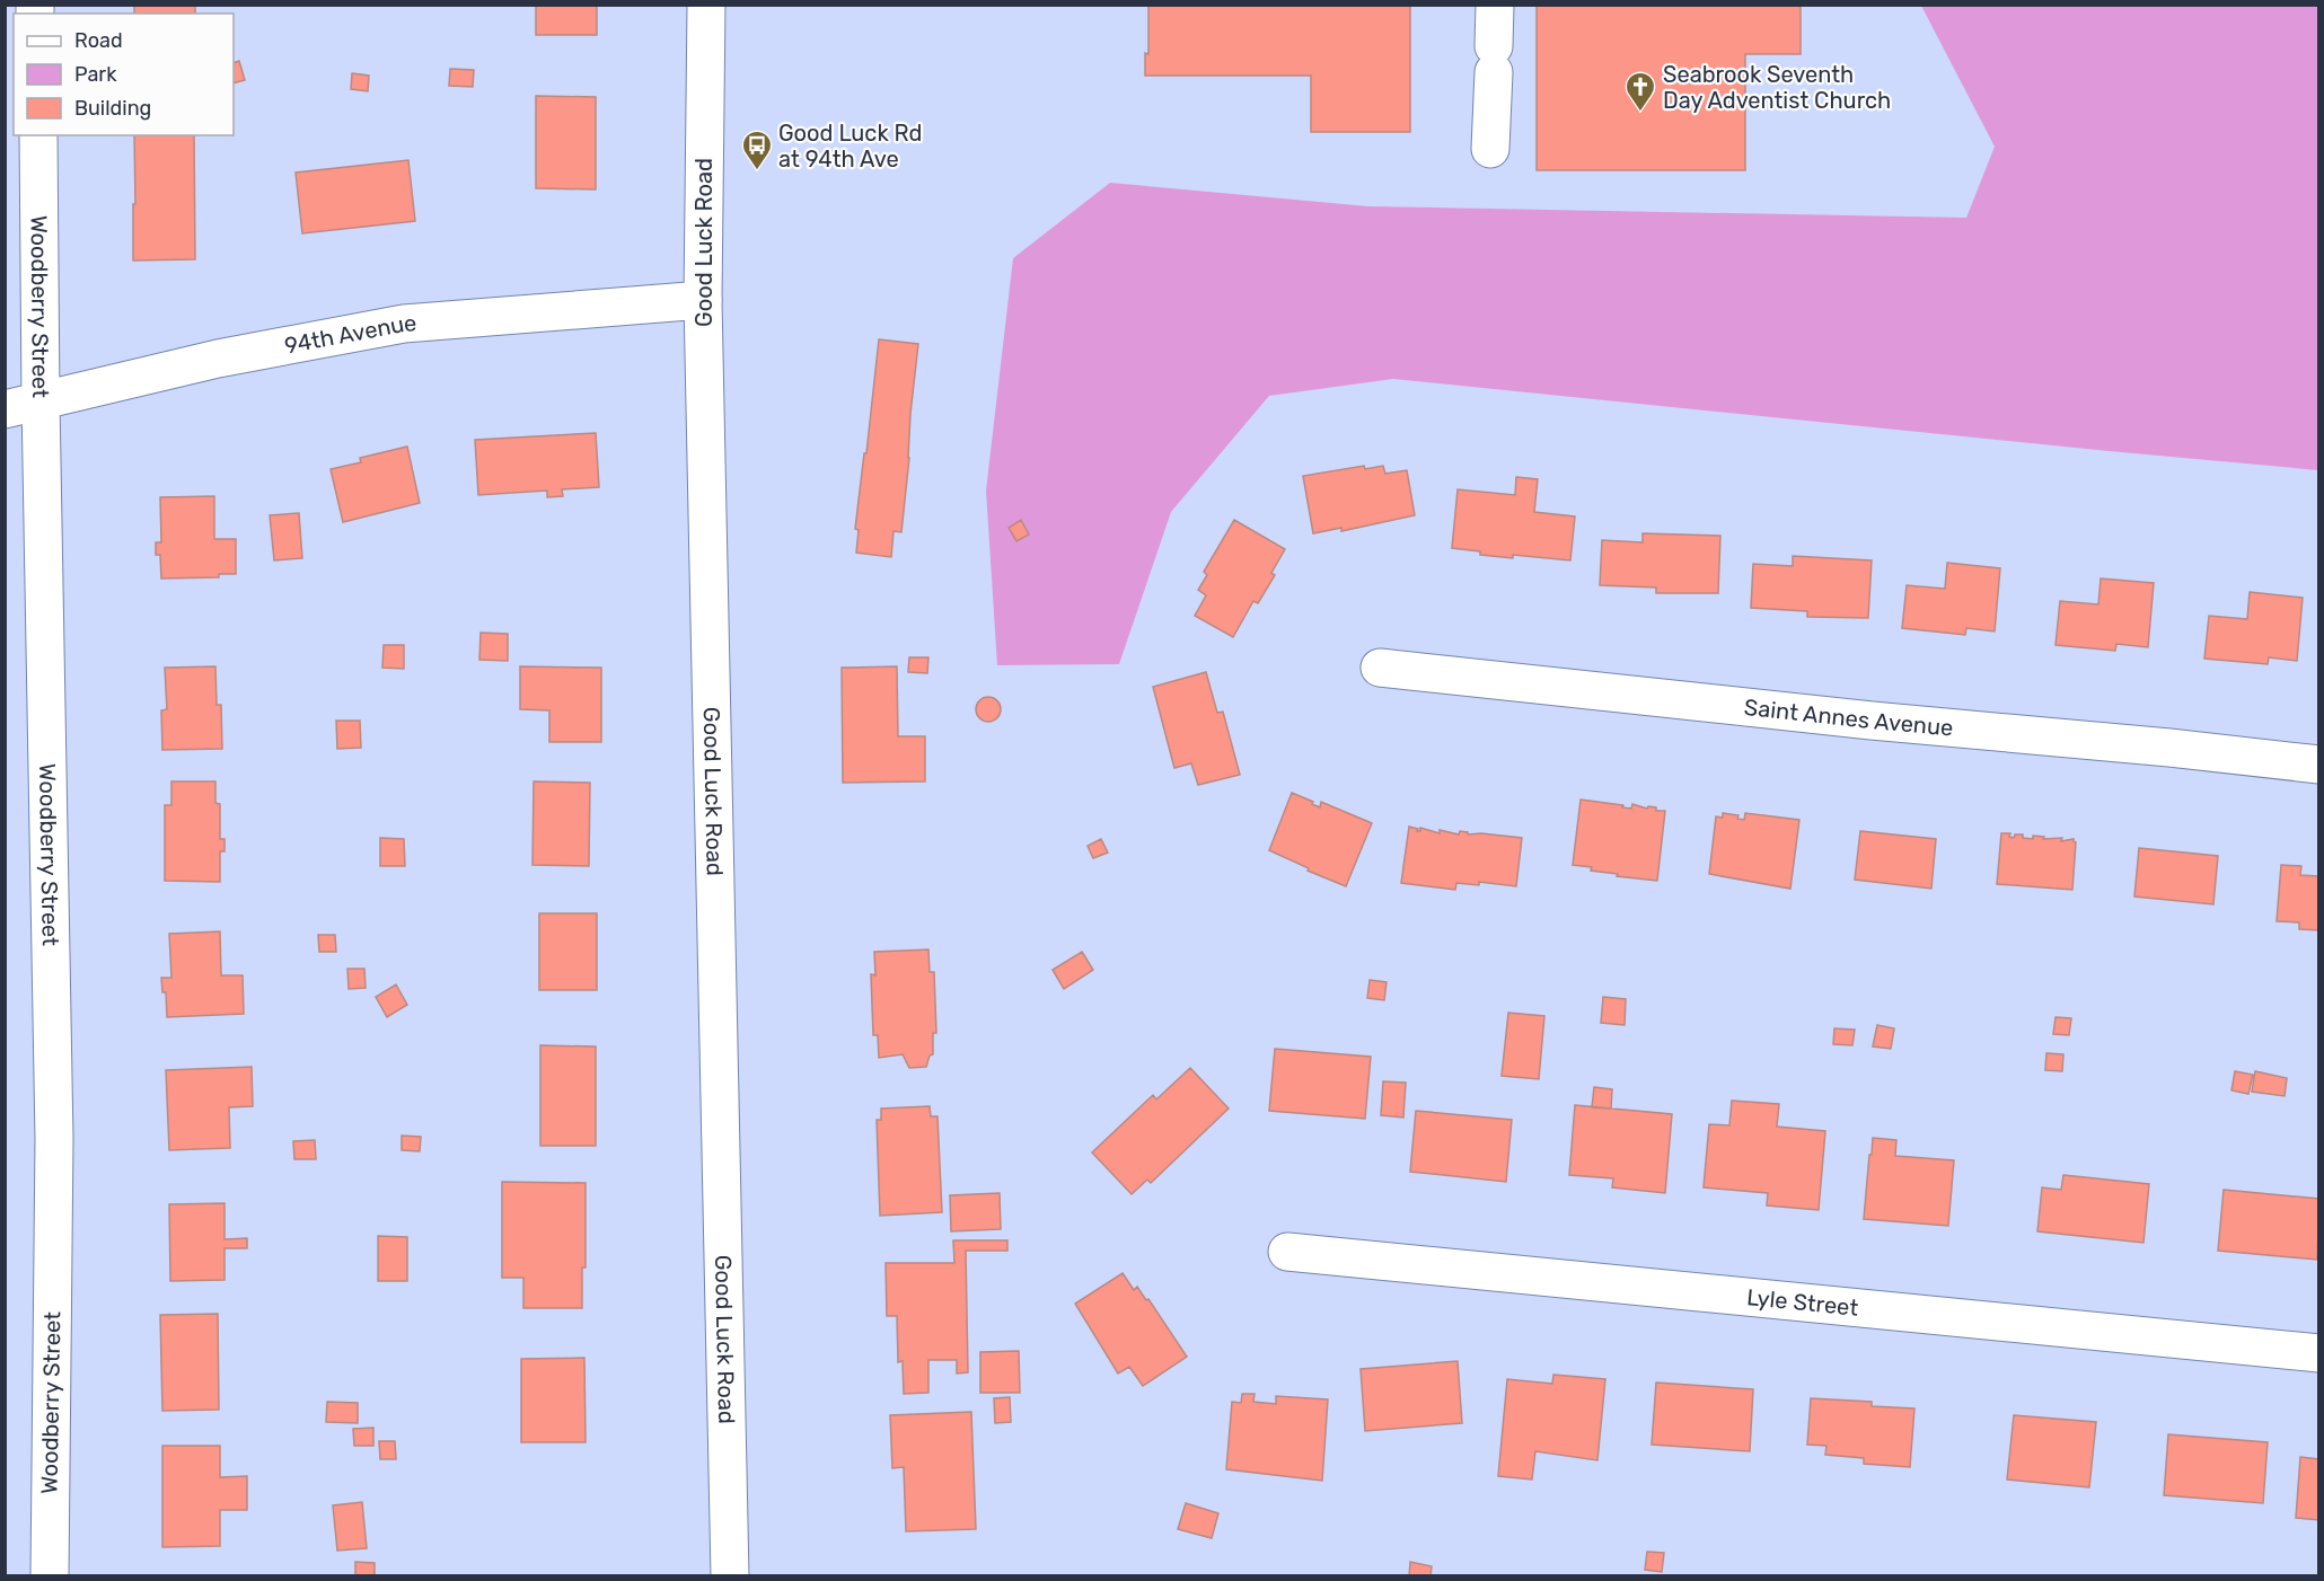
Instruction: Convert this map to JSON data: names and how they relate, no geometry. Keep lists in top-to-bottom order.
{
  "streets": {
    "street": [
      "Good Luck Road",
      "Woodberry Street",
      "94th Avenue",
      "Saint Annes Avenue",
      "Lyle Street"
    ]
  },
  "crossings": [
    ["Good Luck Road", "94th Avenue"],
    ["Woodberry Street", "94th Avenue"]
  ],
  "places": {
    "church": ["Seabrook Seventh Day Adventist Church"],
    "bus stop": ["Good Luck Rd at 94th Ave"]
  },
  "legend": ["Road", "Park", "Building"]
}
